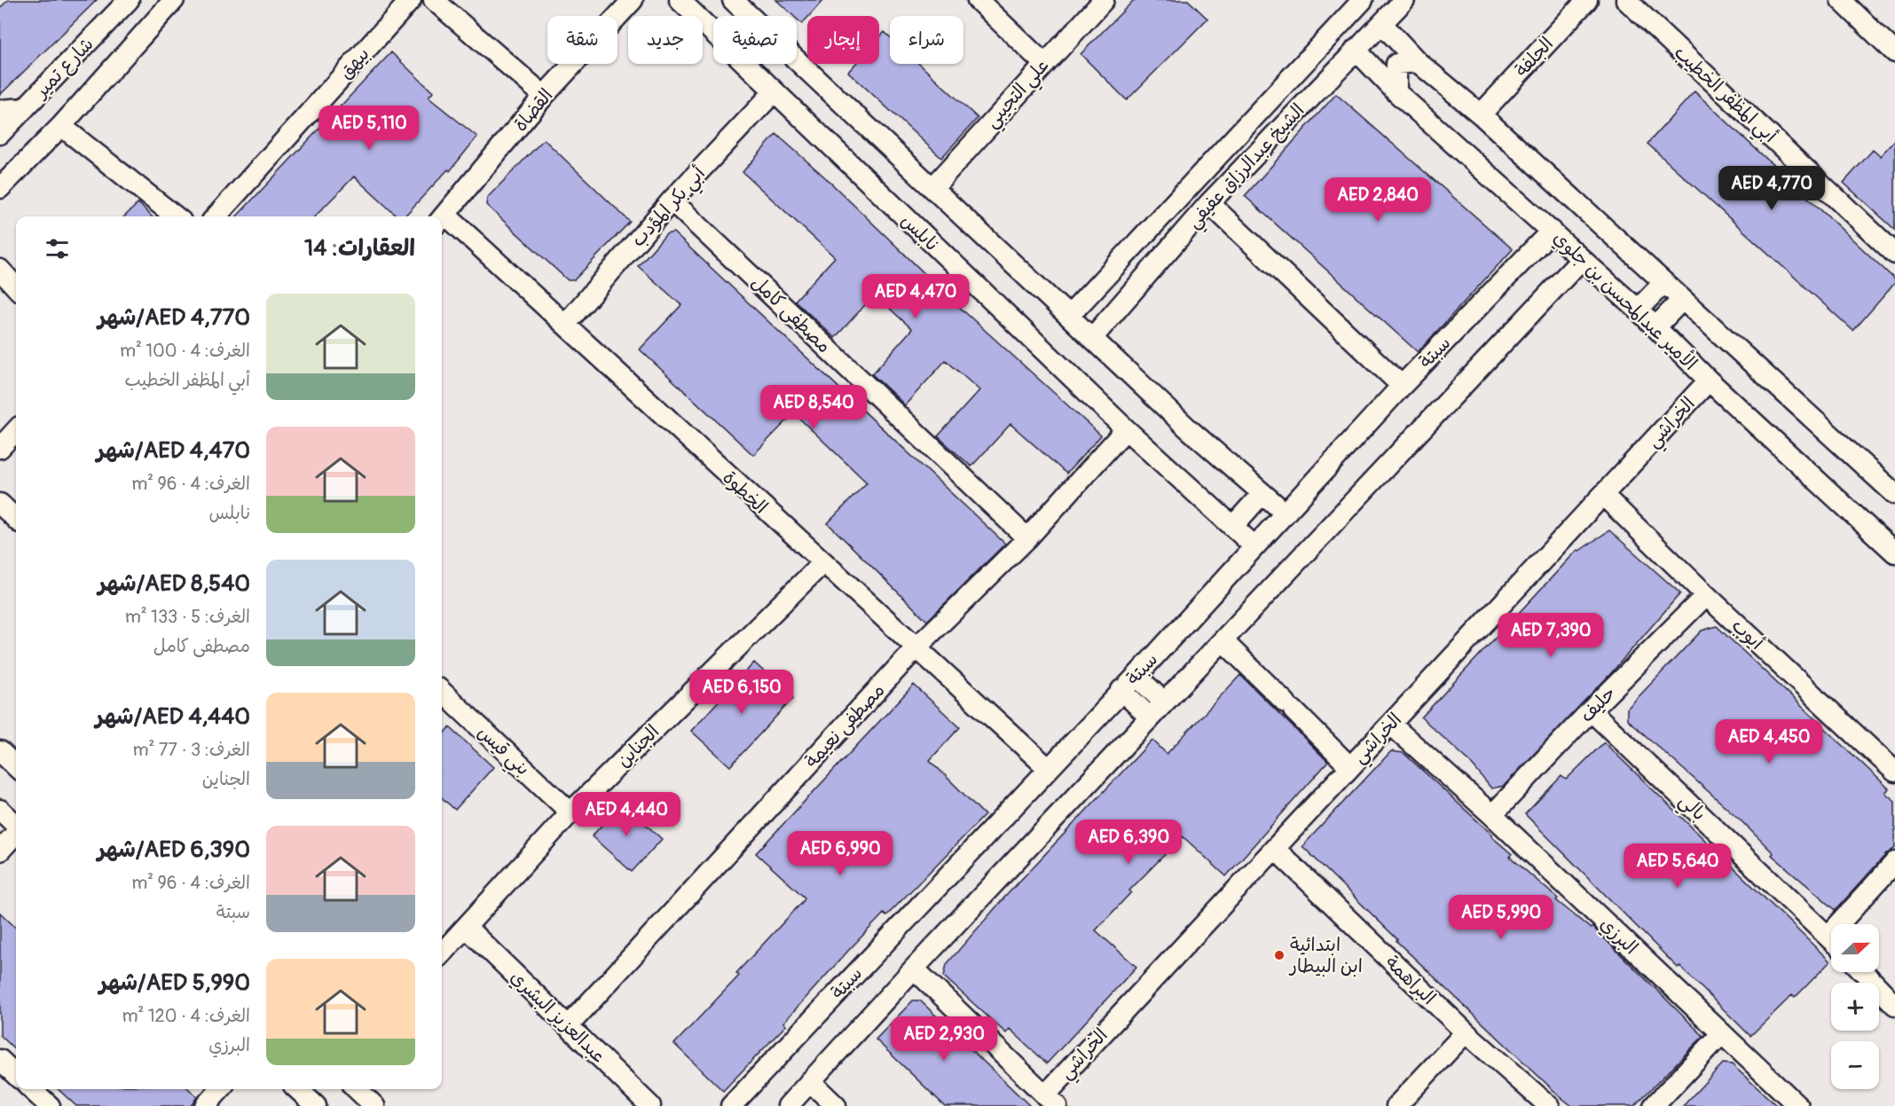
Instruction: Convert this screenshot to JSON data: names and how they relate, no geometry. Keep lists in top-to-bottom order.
{
  "streets": {
    "street": [
      "الجلفة",
      "بيهق",
      "شارع تمير",
      "علي التجيبي",
      "أبي المظفر الخطيب",
      "القضاة",
      "الشيخ عبدالرزاق عفيفي",
      "أبي بكر المؤدب",
      "نابلس",
      "الأمير عبدالمحسن بن جلوي",
      "مصطفى كامل",
      "سبتة",
      "الخراشي",
      "الخطوة",
      "أيوب",
      "حليف",
      "مصطفى نعيمة",
      "الجناين",
      "بني قيس",
      "بالي",
      "البرزي",
      "البراهمة",
      "عبدالعزيز البشري"
    ]
  },
  "crossings": [
    ["الجلفة", "الأمير عبدالمحسن بن جلوي"],
    ["القضاة", "الخطوة"],
    ["الشيخ عبدالرزاق عفيفي", "الأمير عبدالمحسن بن جلوي"],
    ["أبي بكر المؤدب", "نابلس"],
    ["أبي بكر المؤدب", "مصطفى كامل"],
    ["أبي بكر المؤدب", "الخطوة"],
    ["نابلس", "سبتة"],
    ["نابلس", "مصطفى نعيمة"],
    ["الأمير عبدالمحسن بن جلوي", "سبتة"],
    ["الأمير عبدالمحسن بن جلوي", "الخراشي"],
    ["مصطفى كامل", "مصطفى نعيمة"],
    ["سبتة", "الخطوة"],
    ["الخراشي", "أيوب"],
    ["الخراشي", "البرزي"],
    ["الخراشي", "البراهمة"],
    ["الخطوة", "مصطفى نعيمة"],
    ["الخطوة", "الجناين"],
    ["أيوب", "حليف"],
    ["حليف", "بالي"],
    ["حليف", "البرزي"],
    ["مصطفى نعيمة", "عبدالعزيز البشري"],
    ["الجناين", "بني قيس"],
    ["الجناين", "عبدالعزيز البشري"]
  ],
  "places": ["ابتدائية ابن البيطار"],
  "north": "right",
  "page": {
    "chip": [
      "شراء",
      "إيجار",
      "تصفية",
      "جديد",
      "شقة"
    ],
    "price": [
      "AED 5,110",
      "AED 4,770",
      "AED 2,840",
      "AED 4,470",
      "AED 8,540",
      "AED 7,390",
      "AED 6,150",
      "AED 4,450",
      "AED 4,440",
      "AED 6,390",
      "AED 6,990",
      "AED 5,640",
      "AED 5,990",
      "AED 2,930"
    ],
    "heading": "العقارات: 14",
    "list": [
      {
        "name": "AED 4,770/شهر",
        "note": "الغرف: 4 · 100 m² · أبي المظفر الخطيب"
      },
      {
        "name": "AED 4,470/شهر",
        "note": "الغرف: 4 · 96 m² · نابلس"
      },
      {
        "name": "AED 8,540/شهر",
        "note": "الغرف: 5 · 133 m² · مصطفى كامل"
      },
      {
        "name": "AED 4,440/شهر",
        "note": "الغرف: 3 · 77 m² · الجناين"
      },
      {
        "name": "AED 6,390/شهر",
        "note": "الغرف: 4 · 96 m² · سبتة"
      },
      {
        "name": "AED 5,990/شهر",
        "note": "الغرف: 4 · 120 m² · البرزي"
      }
    ],
    "map_buttons": ["+", "−"]
  }
}
